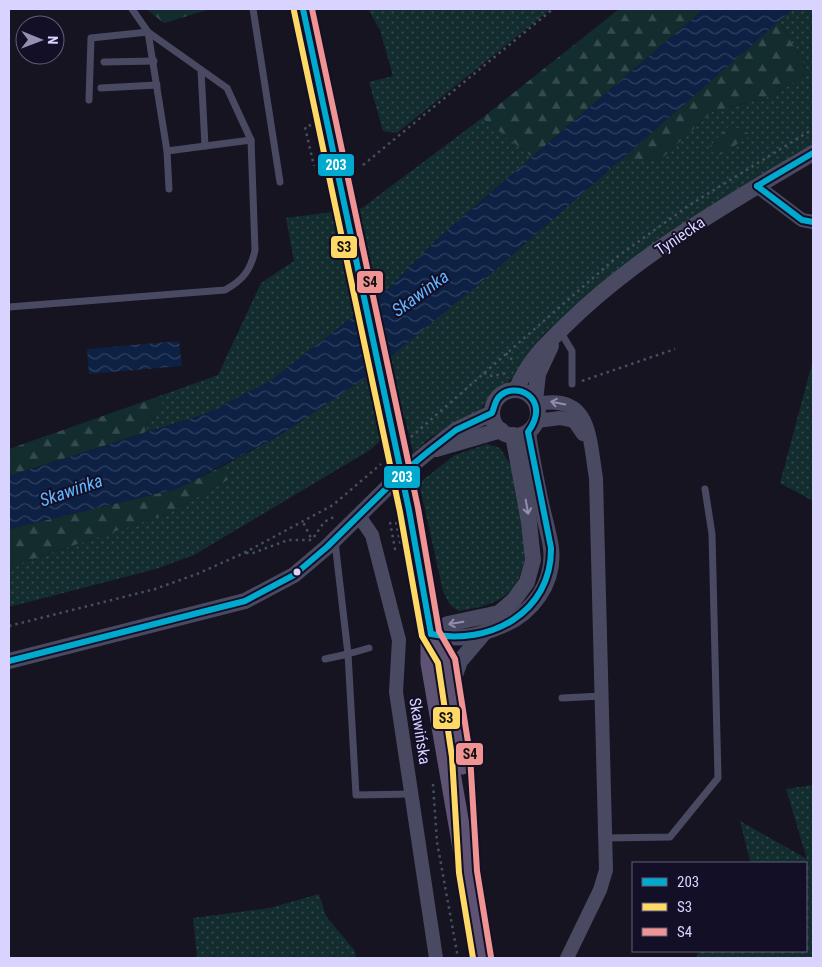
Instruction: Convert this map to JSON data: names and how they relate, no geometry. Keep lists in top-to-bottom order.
{
  "streets": {
    "street": ["Tyniecka", "Skawińska"]
  },
  "water": ["Skawinka"],
  "lines": ["transit line 203", "transit line S4", "transit line S3"],
  "legend": ["203", "S3", "S4"],
  "north": "right"
}
